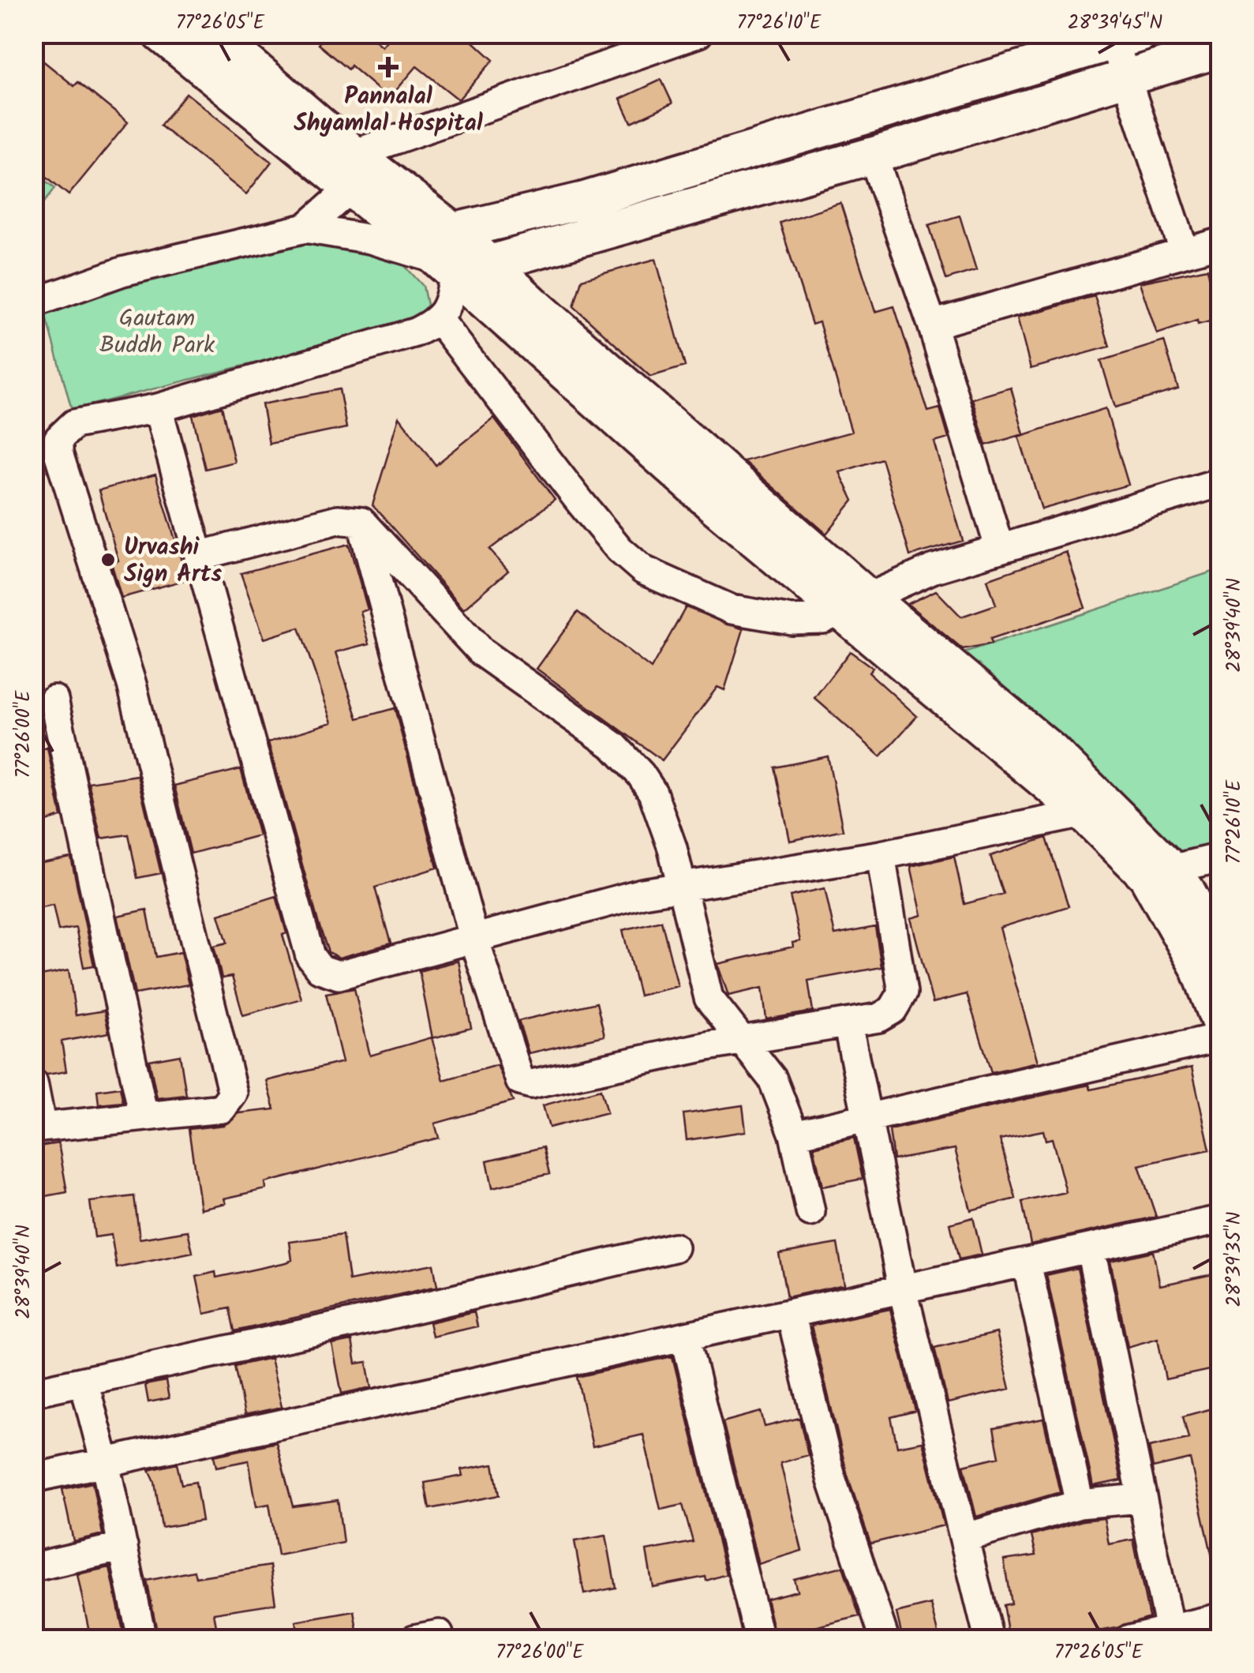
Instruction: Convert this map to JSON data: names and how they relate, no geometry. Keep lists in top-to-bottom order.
{
  "parks": ["Gautam Buddh Park"],
  "places": {
    "health": ["Pannalal Shyamlal Hospital"],
    "other": ["Urvashi Sign Arts"]
  },
  "coordinates": [
    "77°26'05\"E",
    "77°26'10\"E",
    "28°39'45\"N",
    "28°39'40\"N",
    "77°26'00\"E",
    "28°39'35\"N"
  ]
}
